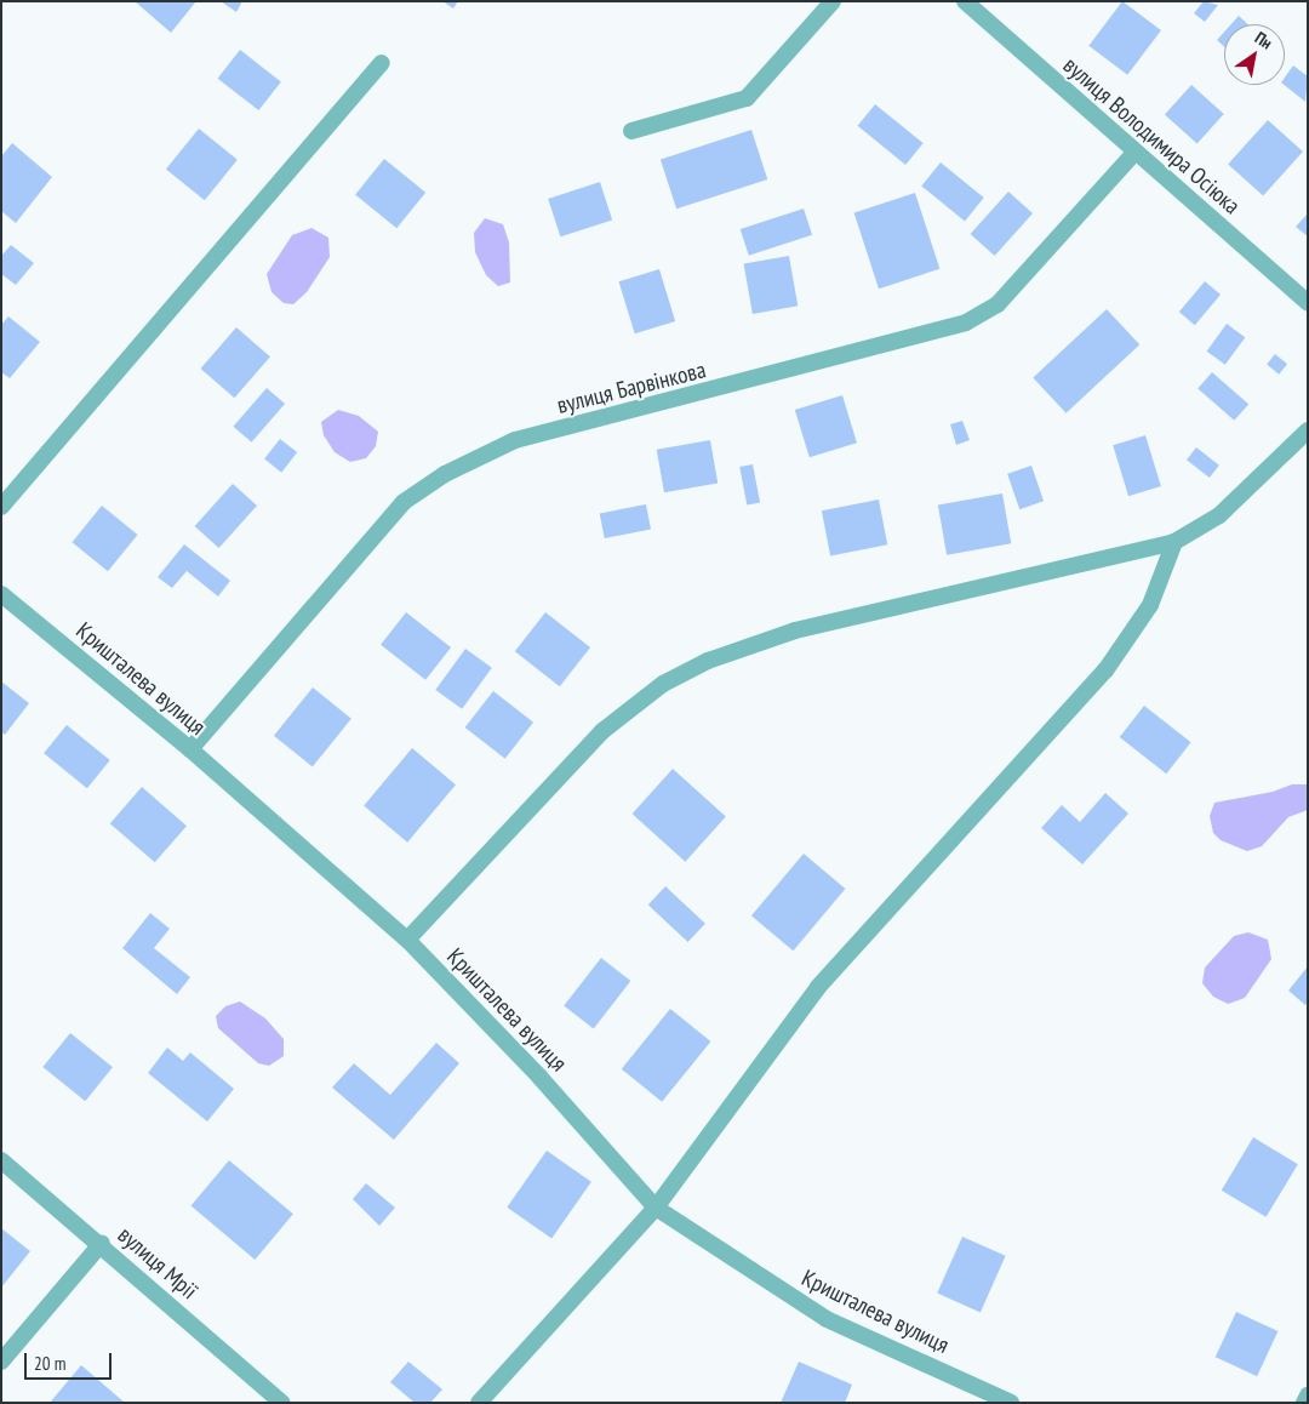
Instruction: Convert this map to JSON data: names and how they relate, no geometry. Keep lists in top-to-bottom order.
{
  "streets": {
    "street": [
      "вулиця Володимира Осіюка",
      "вулиця Барвінкова",
      "Кришталева вулиця",
      "вулиця Мрії"
    ]
  },
  "crossings": [
    ["вулиця Володимира Осіюка", "вулиця Барвінкова"],
    ["вулиця Барвінкова", "Кришталева вулиця"]
  ],
  "scale_bar": "20 m",
  "north": "top right"
}
